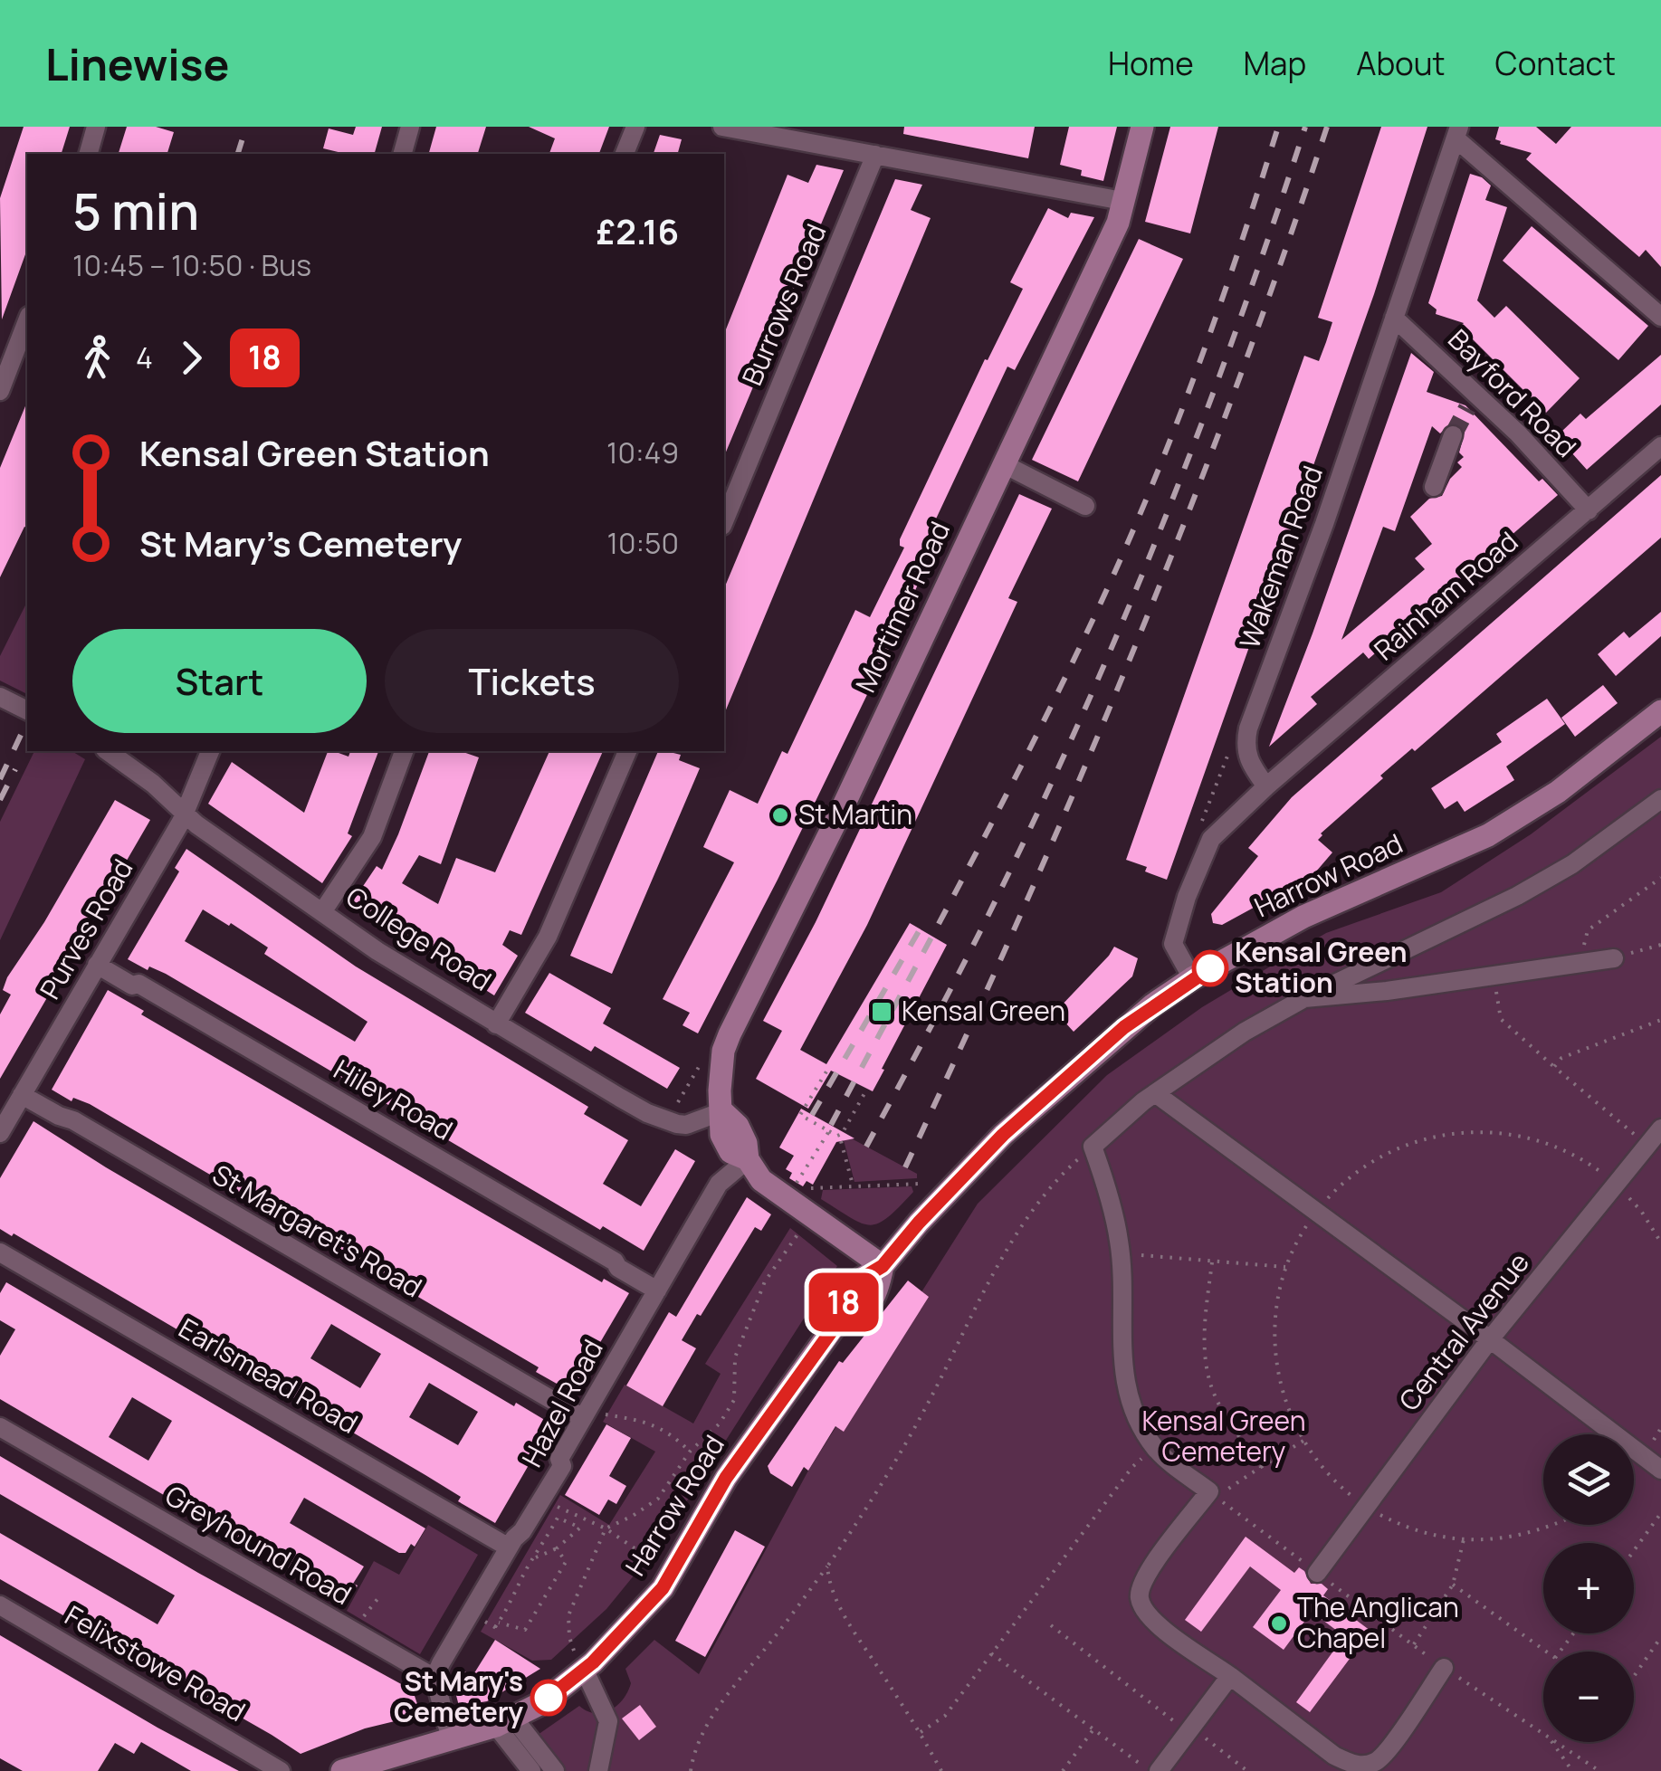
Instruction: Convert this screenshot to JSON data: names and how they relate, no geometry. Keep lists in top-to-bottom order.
{
  "streets": {
    "main road": ["Mortimer Road", "Harrow Road"],
    "street": [
      "Burrows Road",
      "Bayford Road",
      "Wakeman Road",
      "Rainham Road",
      "Purves Road",
      "College Road",
      "Hiley Road",
      "St Margaret's Road",
      "Central Avenue",
      "Earlsmead Road",
      "Hazel Road",
      "Greyhound Road",
      "Felixstowe Road"
    ]
  },
  "crossings": [
    ["Bayford Road", "Wakeman Road"],
    ["Bayford Road", "Rainham Road"],
    ["Purves Road", "College Road"],
    ["Purves Road", "Hiley Road"],
    ["Purves Road", "St Margaret's Road"],
    ["Hiley Road", "Hazel Road"],
    ["St Margaret's Road", "Hazel Road"],
    ["Earlsmead Road", "Hazel Road"],
    ["Hazel Road", "Greyhound Road"]
  ],
  "parks": ["Kensal Green Cemetery"],
  "places": {
    "other": [
      "St Martin",
      "Kensal Green Station",
      "The Anglican Chapel",
      "St Mary's Cemetery"
    ],
    "transit": ["Kensal Green"]
  },
  "lines": ["bus line 18"],
  "page": {
    "header": "Linewise",
    "nav": [
      "Home",
      "Map",
      "About",
      "Contact"
    ],
    "on_map": "18",
    "heading": ["5 min", "10:45 – 10:50 · Bus", "£2.16"],
    "legs": ["4", "18"],
    "list": [
      {
        "name": "Kensal Green Station",
        "value": "10:49"
      },
      {
        "name": "St Mary's Cemetery",
        "value": "10:50"
      }
    ],
    "buttons": ["Start", "Tickets"],
    "map_buttons": ["+", "−"]
  }
}
